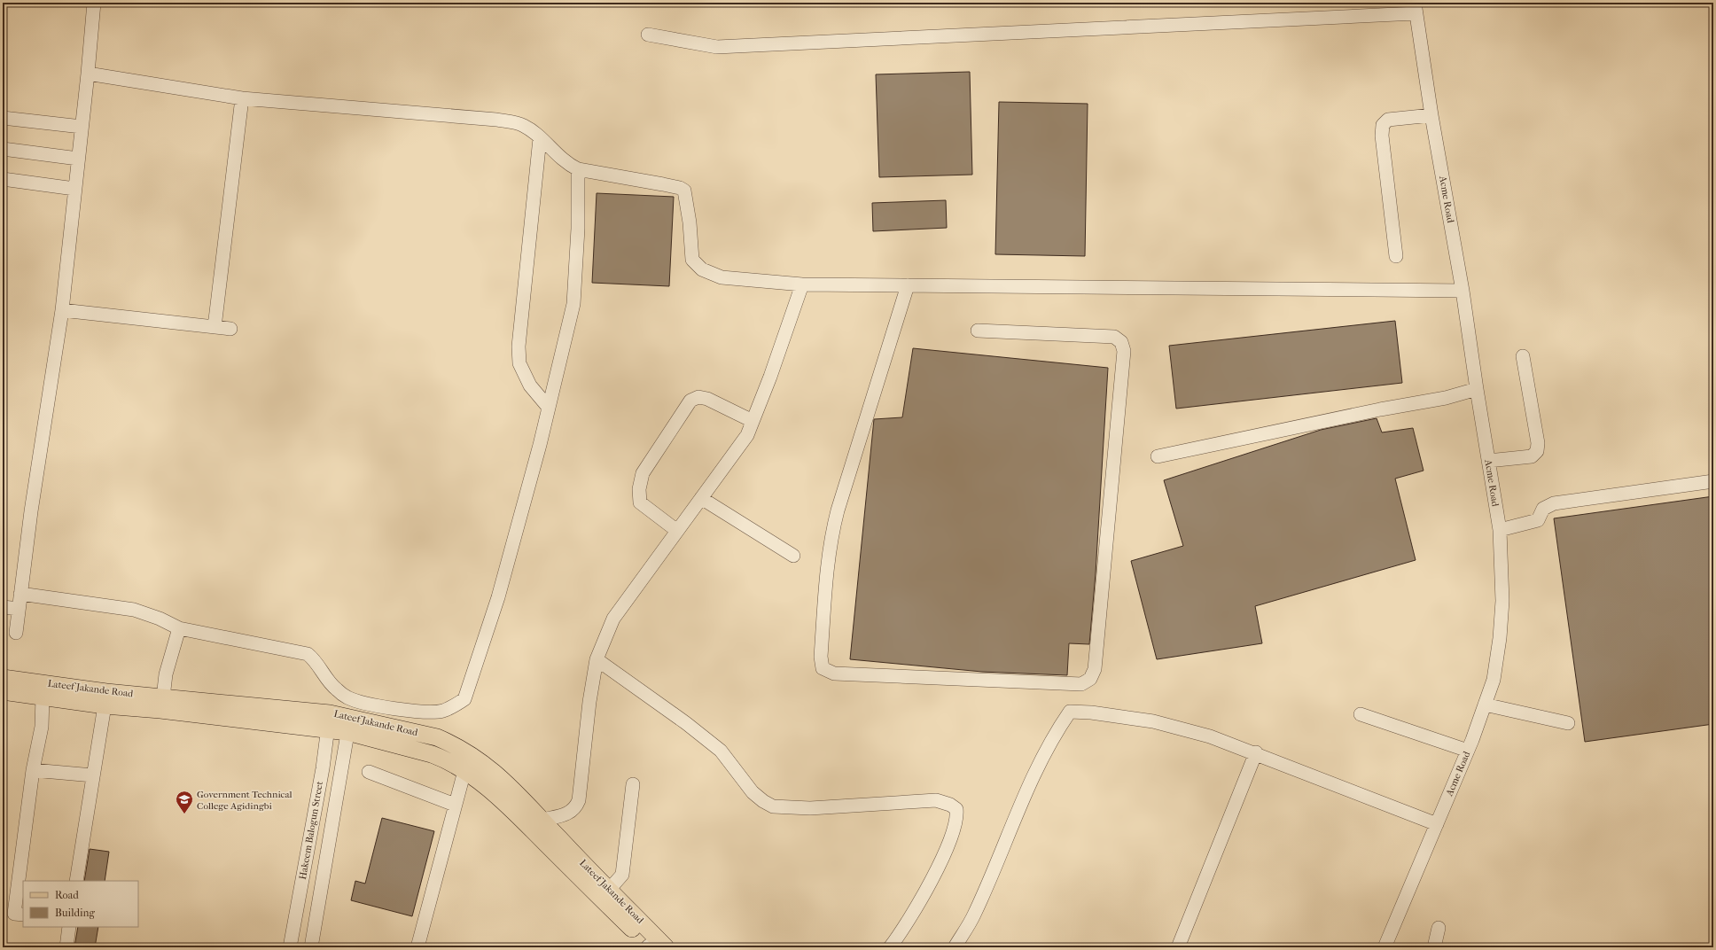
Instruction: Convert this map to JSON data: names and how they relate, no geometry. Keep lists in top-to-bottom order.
{
  "streets": {
    "main road": ["Lateef Jakande Road"],
    "street": ["Acme Road", "Hakeem Balogun Street"]
  },
  "crossings": [
    ["Lateef Jakande Road", "Hakeem Balogun Street"]
  ],
  "places": {
    "school or university": ["Government Technical College Agidingbi"]
  },
  "legend": ["Road", "Building"]
}
